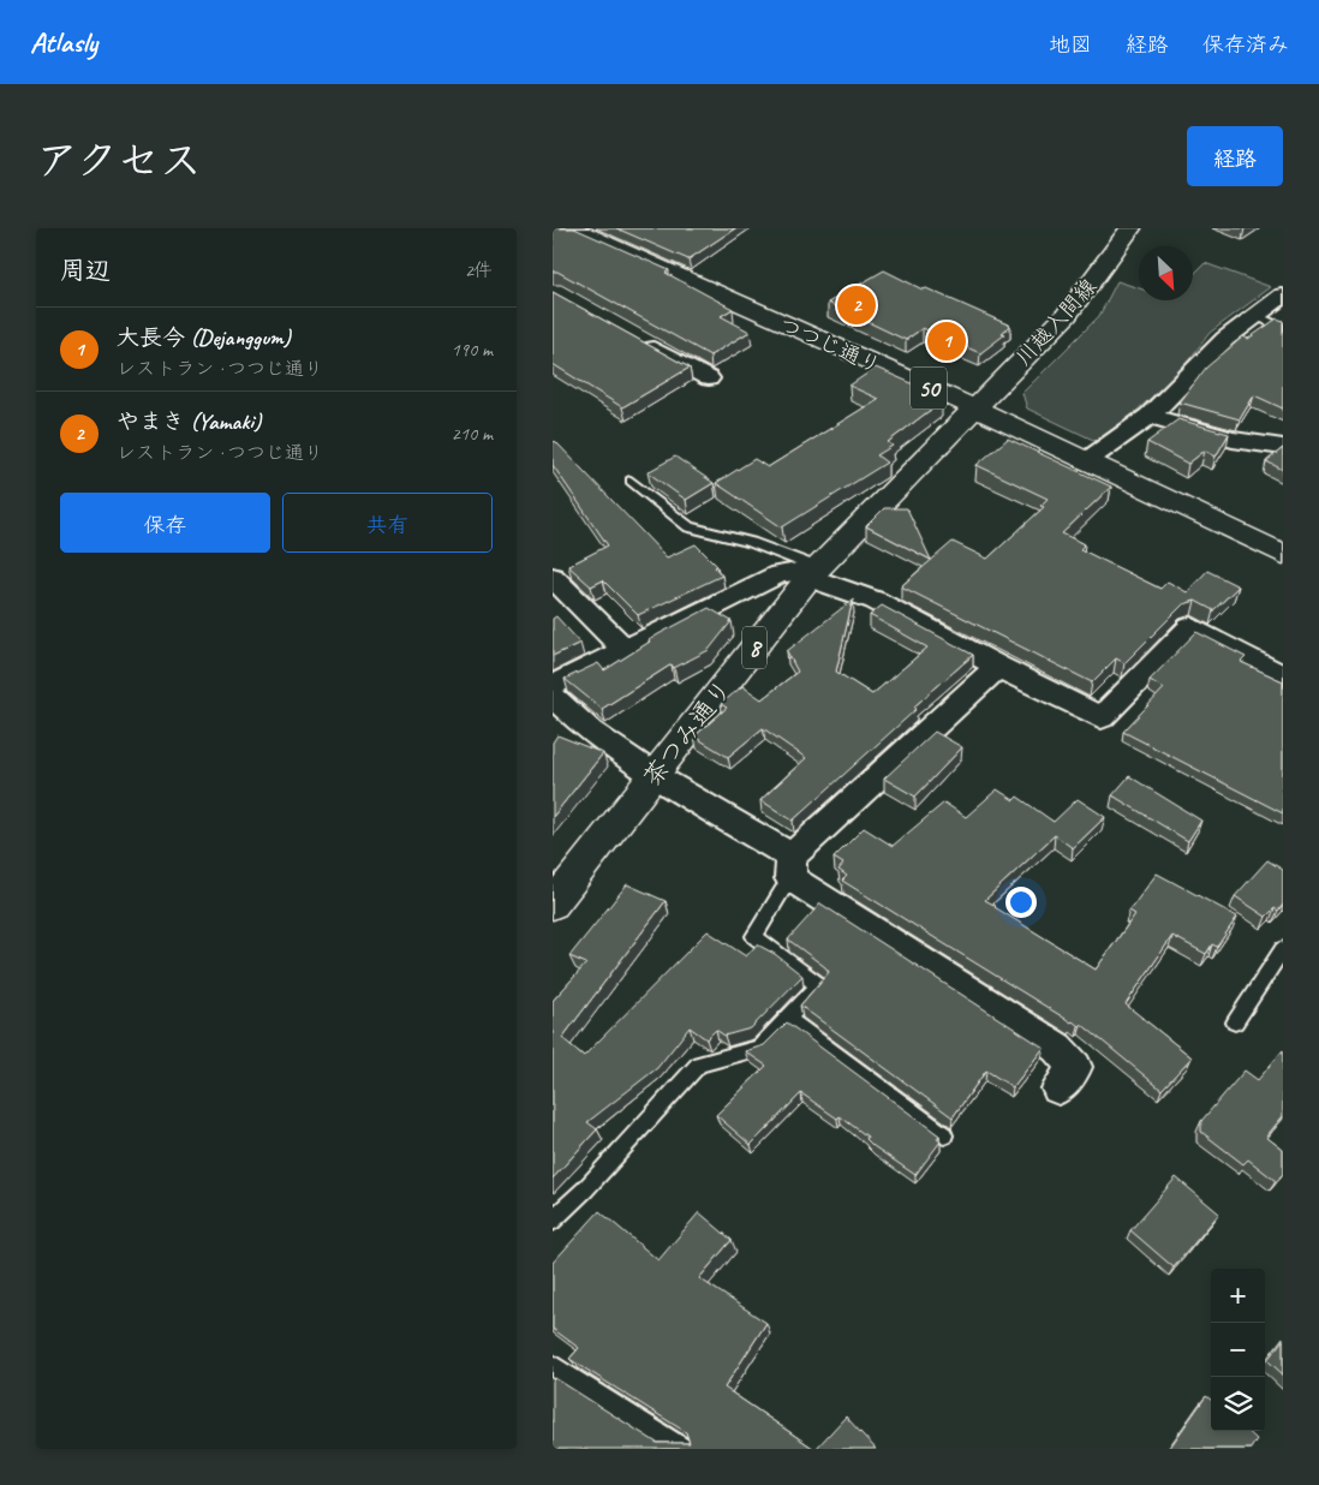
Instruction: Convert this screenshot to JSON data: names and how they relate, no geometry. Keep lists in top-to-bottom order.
{
  "streets": {
    "main road": [
      "川越入間線",
      "つつじ通り",
      "50",
      "8",
      "茶つみ通り"
    ]
  },
  "crossings": [
    ["川越入間線", "つつじ通り"],
    ["川越入間線", "茶つみ通り"],
    ["つつじ通り", "茶つみ通り"]
  ],
  "north": "bottom right",
  "page": {
    "header": "Atlasly",
    "nav": ["地図", "経路", "保存済み"],
    "title": "アクセス",
    "buttons": [
      "経路",
      ["保存", "共有"]
    ],
    "heading": ["周辺", "2件"],
    "pins": ["2", "1"],
    "list": [
      {
        "mark": "1",
        "name": "大長今 (Dejanggum)",
        "note": "レストラン · つつじ通り",
        "value": "190 m"
      },
      {
        "mark": "2",
        "name": "やまき (Yamaki)",
        "note": "レストラン · つつじ通り",
        "value": "210 m"
      }
    ],
    "map_buttons": ["+", "−"]
  }
}
